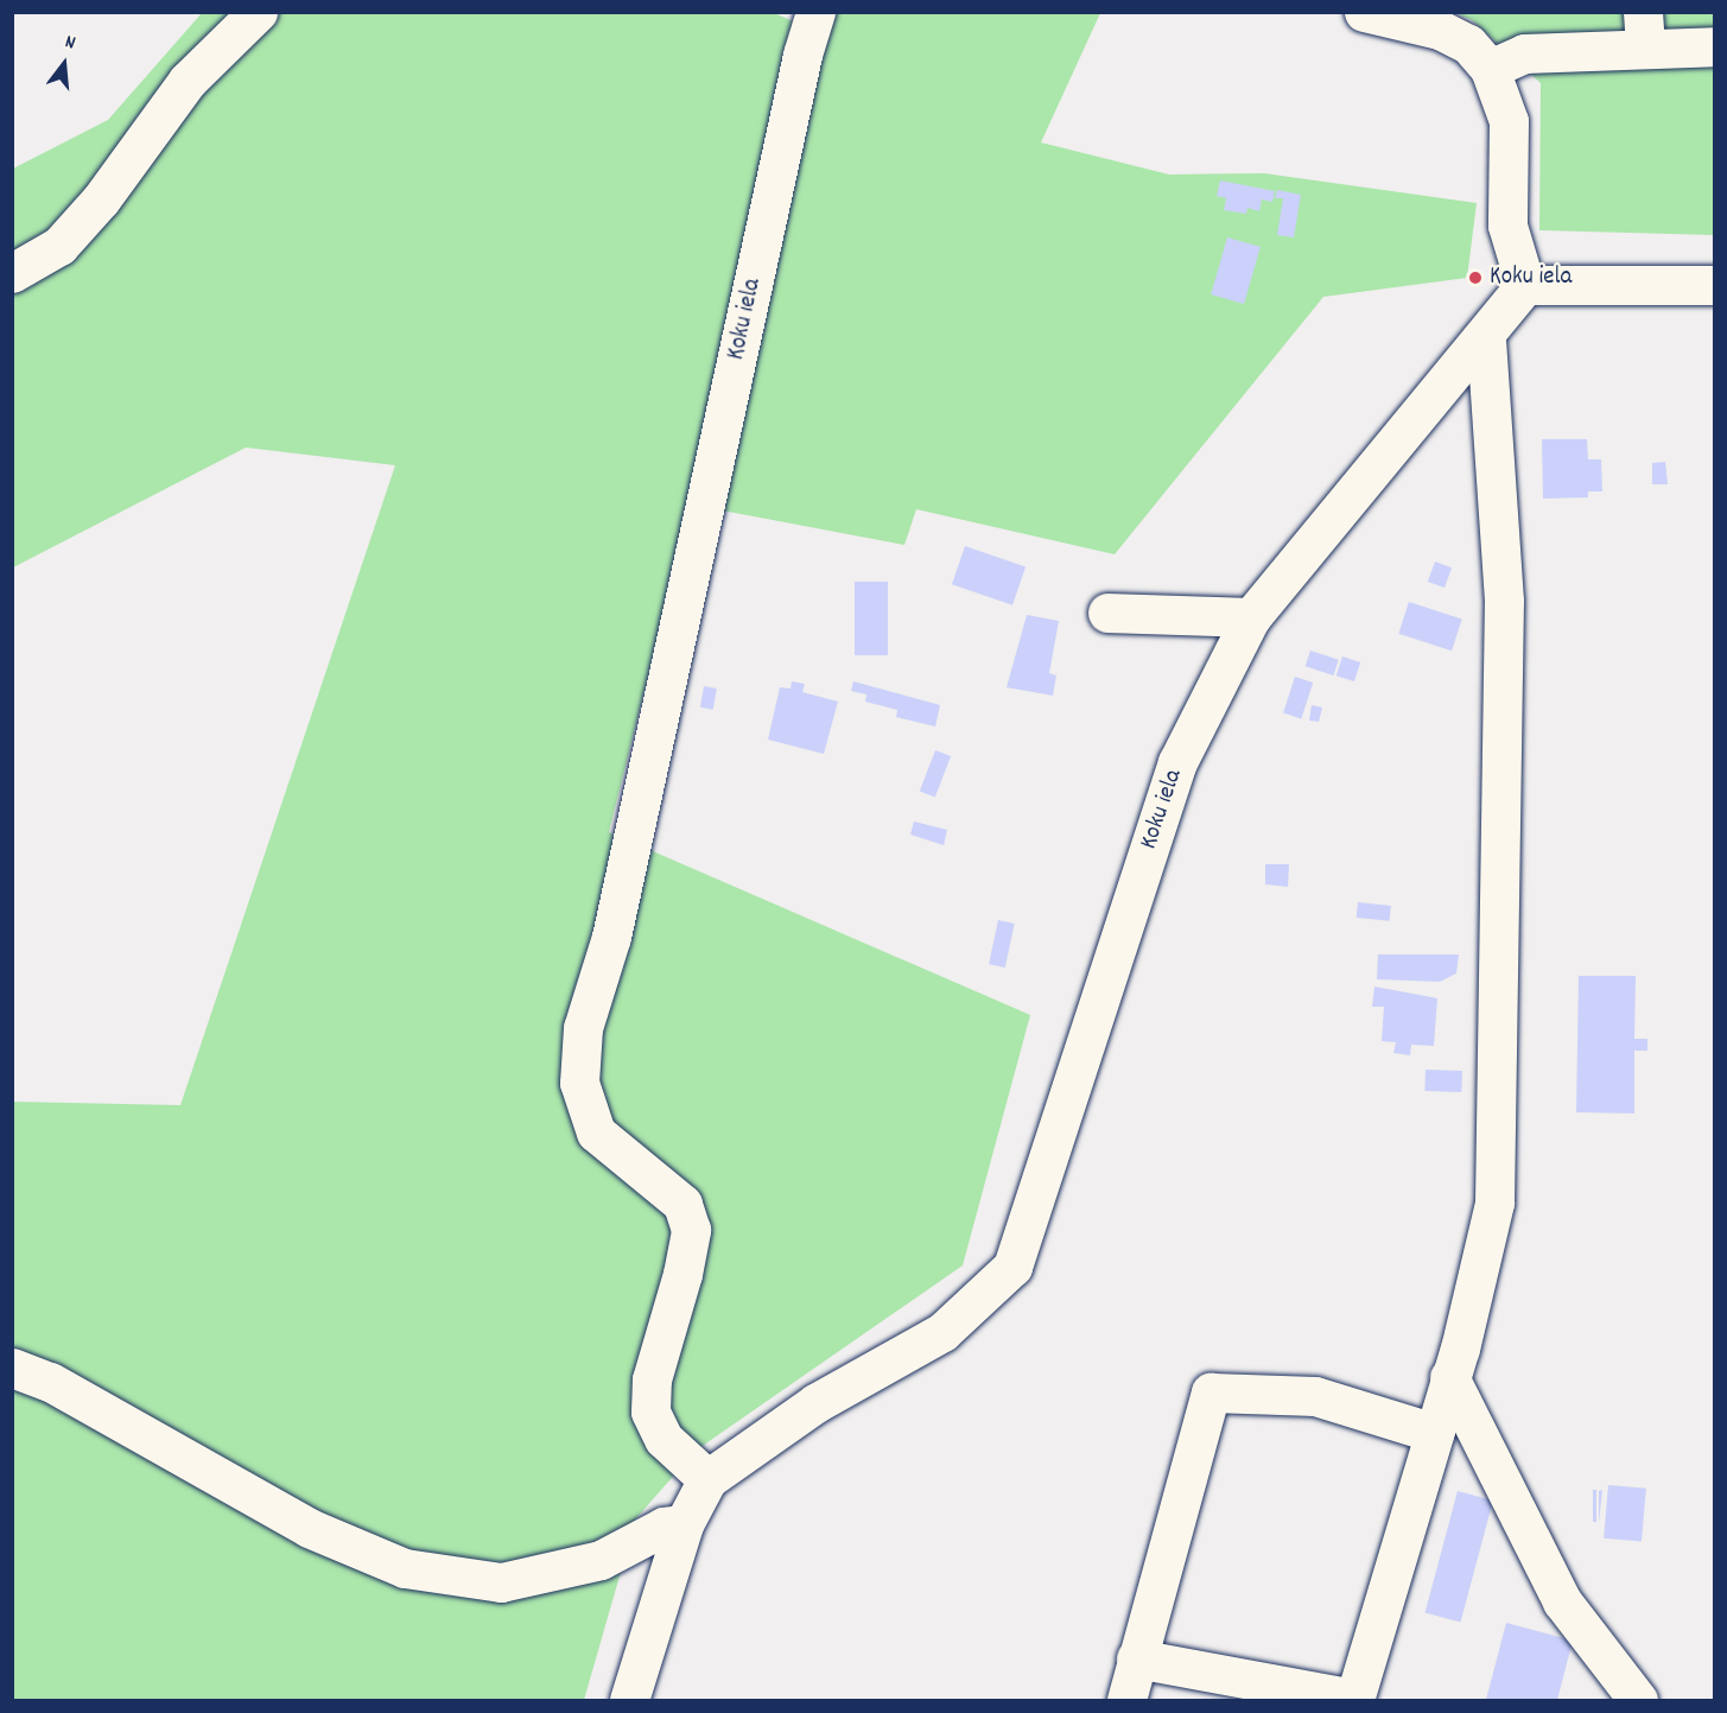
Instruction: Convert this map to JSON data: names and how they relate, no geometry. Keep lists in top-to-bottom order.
{
  "streets": {
    "street": ["Koku iela"]
  },
  "places": ["Koku iela"],
  "north": "top"
}
